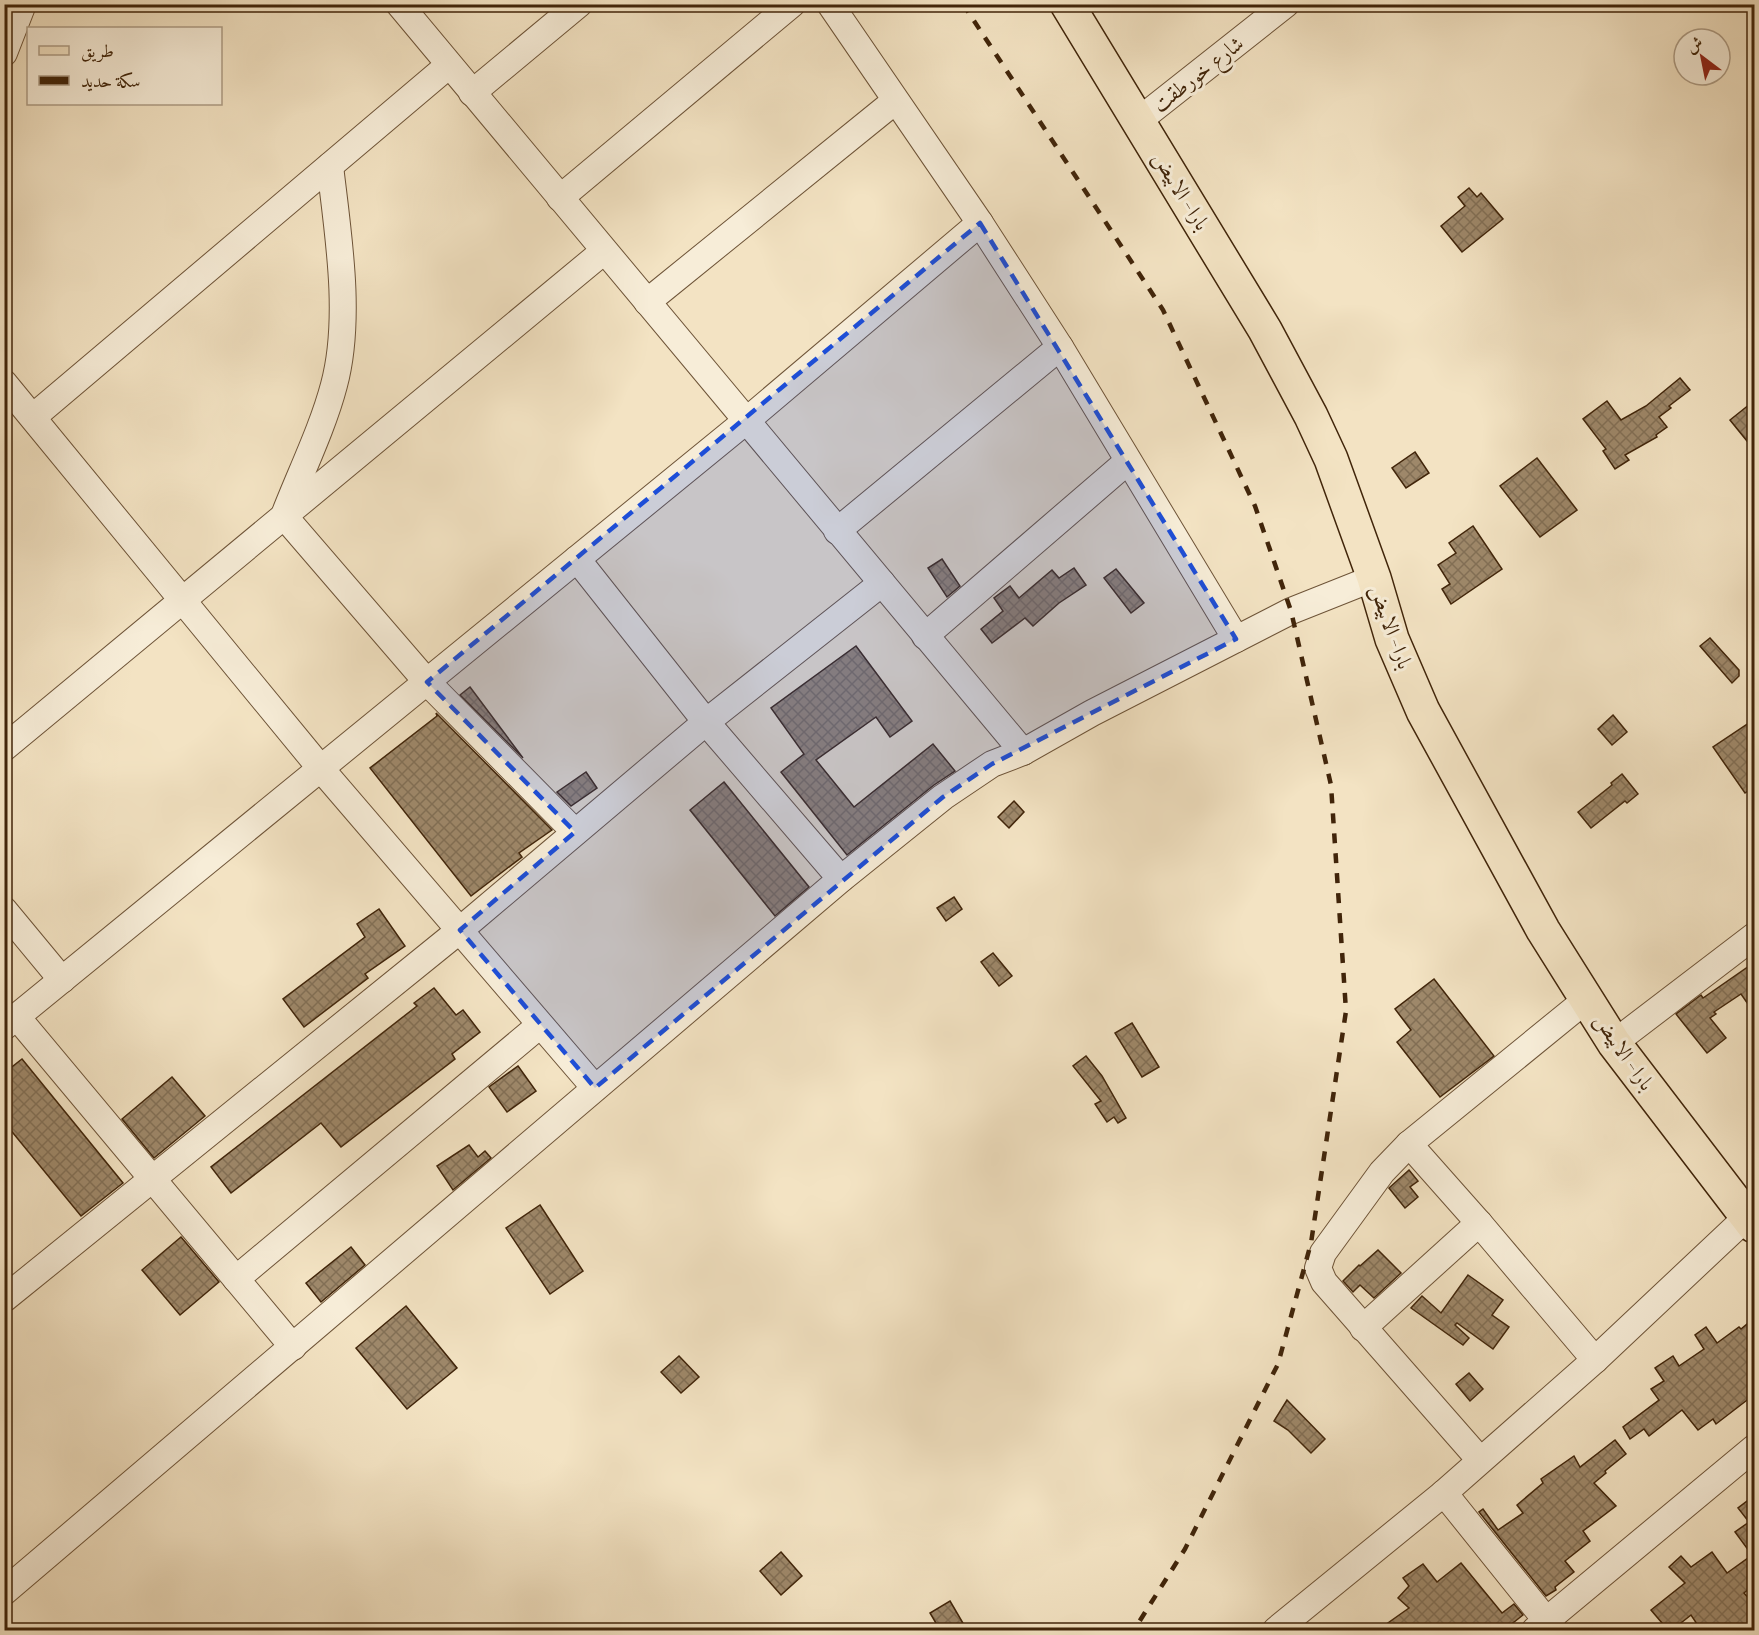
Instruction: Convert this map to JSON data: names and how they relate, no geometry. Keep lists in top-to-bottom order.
{
  "streets": {
    "main road": ["بارا - الابيض"],
    "street": ["شارع خورطقت"]
  },
  "crossings": [
    ["شارع خورطقت", "بارا - الابيض"]
  ],
  "legend": ["طريق", "سكة حديد"],
  "north": "top left"
}
